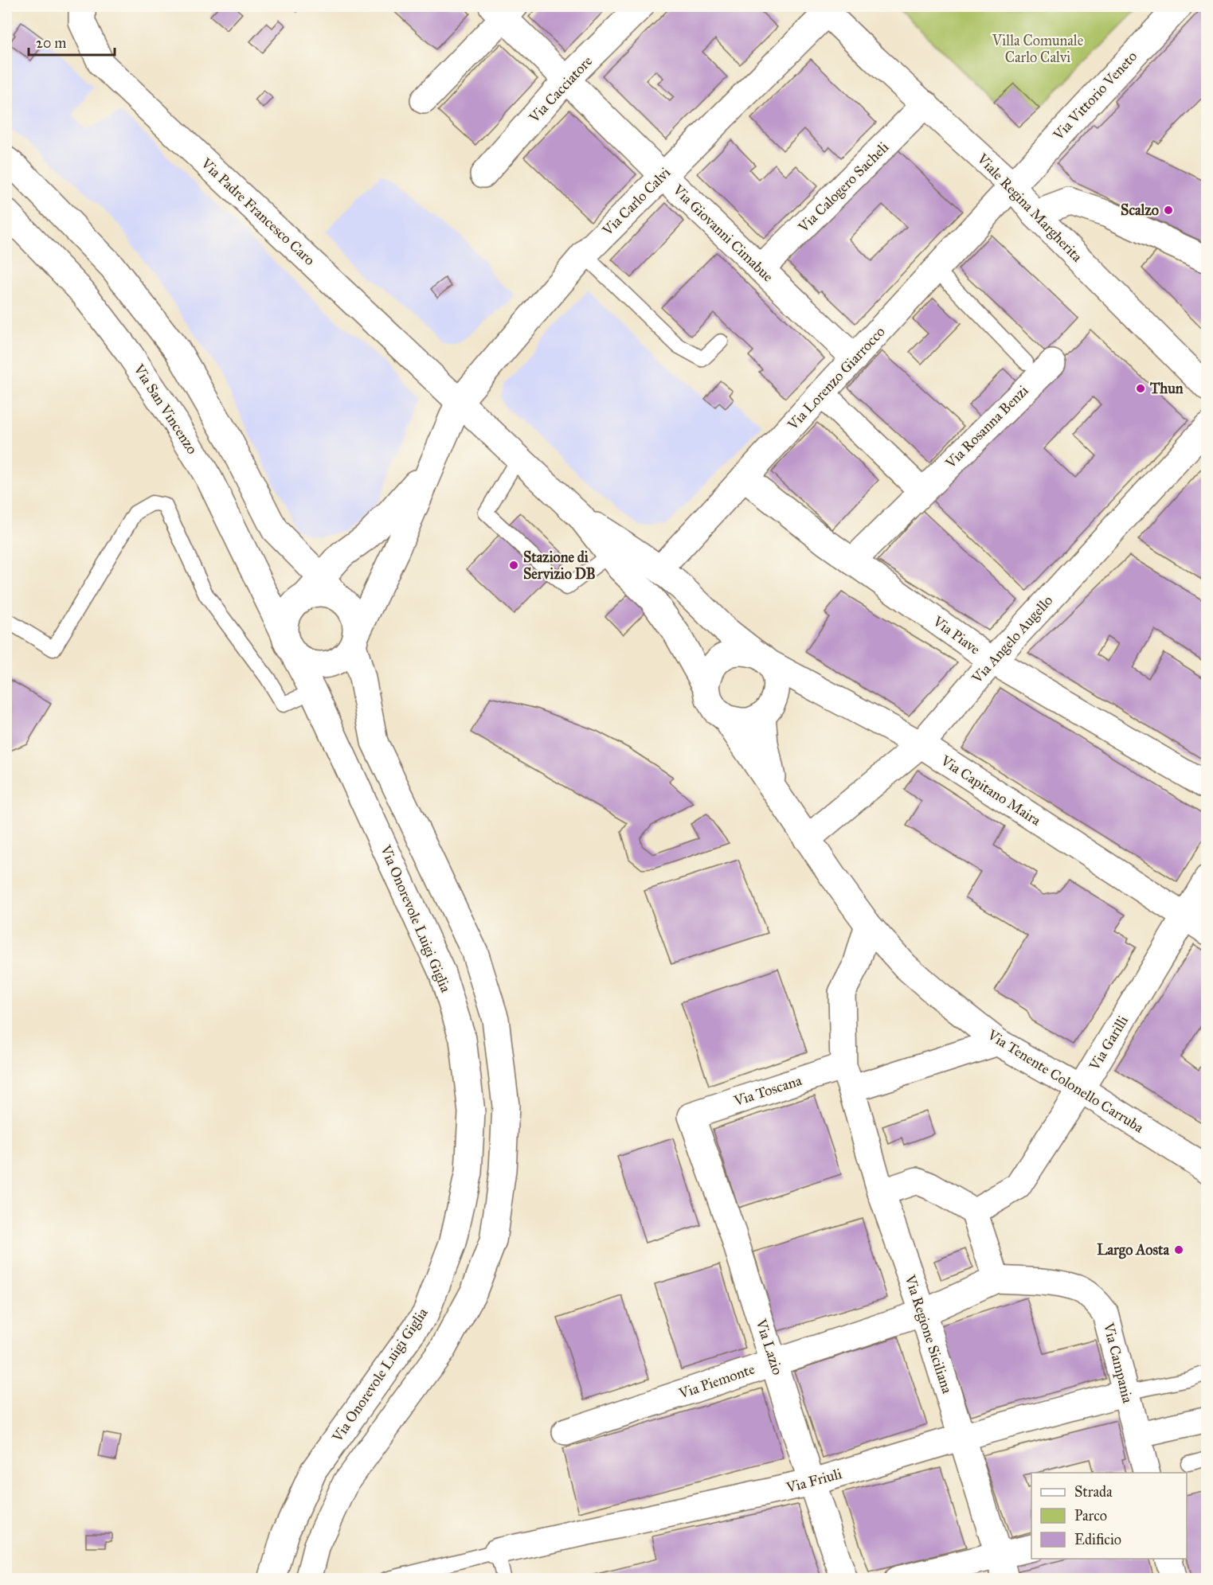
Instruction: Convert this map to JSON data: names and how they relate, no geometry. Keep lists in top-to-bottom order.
{
  "streets": {
    "street": [
      "Via Cacciatore",
      "Via Vittorio Veneto",
      "Via Calogero Sacheli",
      "Via Carlo Calvi",
      "Viale Regina Margherita",
      "Via Padre Francesco Caro",
      "Via Giovanni Cimabue",
      "Via Lorenzo Giarrocco",
      "Via San Vincenzo",
      "Via Rosanna Benzi",
      "Via Piave",
      "Via Angelo Augello",
      "Via Capitano Maira",
      "Via Onorevole Luigi Giglia",
      "Via Garilli",
      "Via Tenente Colonello Carruba",
      "Via Toscana",
      "Via Regione Siciliana",
      "Via Lazio",
      "Via Campania",
      "Via Piemonte",
      "Via Friuli"
    ]
  },
  "crossings": [
    ["Via Cacciatore", "Via Giovanni Cimabue"],
    ["Via Vittorio Veneto", "Viale Regina Margherita"],
    ["Via Vittorio Veneto", "Via Lorenzo Giarrocco"],
    ["Via Calogero Sacheli", "Viale Regina Margherita"],
    ["Via Calogero Sacheli", "Via Giovanni Cimabue"],
    ["Via Carlo Calvi", "Viale Regina Margherita"],
    ["Via Carlo Calvi", "Via Padre Francesco Caro"],
    ["Via Carlo Calvi", "Via Giovanni Cimabue"],
    ["Viale Regina Margherita", "Via Lorenzo Giarrocco"],
    ["Via Giovanni Cimabue", "Via Lorenzo Giarrocco"],
    ["Via Lorenzo Giarrocco", "Via Piave"],
    ["Via San Vincenzo", "Via Onorevole Luigi Giglia"],
    ["Via Rosanna Benzi", "Via Piave"],
    ["Via Piave", "Via Angelo Augello"],
    ["Via Angelo Augello", "Via Capitano Maira"],
    ["Via Angelo Augello", "Via Tenente Colonello Carruba"],
    ["Via Capitano Maira", "Via Garilli"],
    ["Via Capitano Maira", "Via Tenente Colonello Carruba"],
    ["Via Garilli", "Via Tenente Colonello Carruba"],
    ["Via Tenente Colonello Carruba", "Via Toscana"],
    ["Via Tenente Colonello Carruba", "Via Regione Siciliana"],
    ["Via Toscana", "Via Regione Siciliana"],
    ["Via Toscana", "Via Lazio"],
    ["Via Regione Siciliana", "Via Piemonte"],
    ["Via Regione Siciliana", "Via Friuli"],
    ["Via Lazio", "Via Piemonte"],
    ["Via Lazio", "Via Friuli"],
    ["Via Campania", "Via Piemonte"],
    ["Via Campania", "Via Friuli"]
  ],
  "parks": ["Villa Comunale Carlo Calvi"],
  "places": [
    "Scalzo",
    "Thun",
    "Stazione di Servizio DB",
    "Largo Aosta"
  ],
  "legend": ["Strada", "Parco", "Edificio"],
  "scale_bar": "20 m"
}
